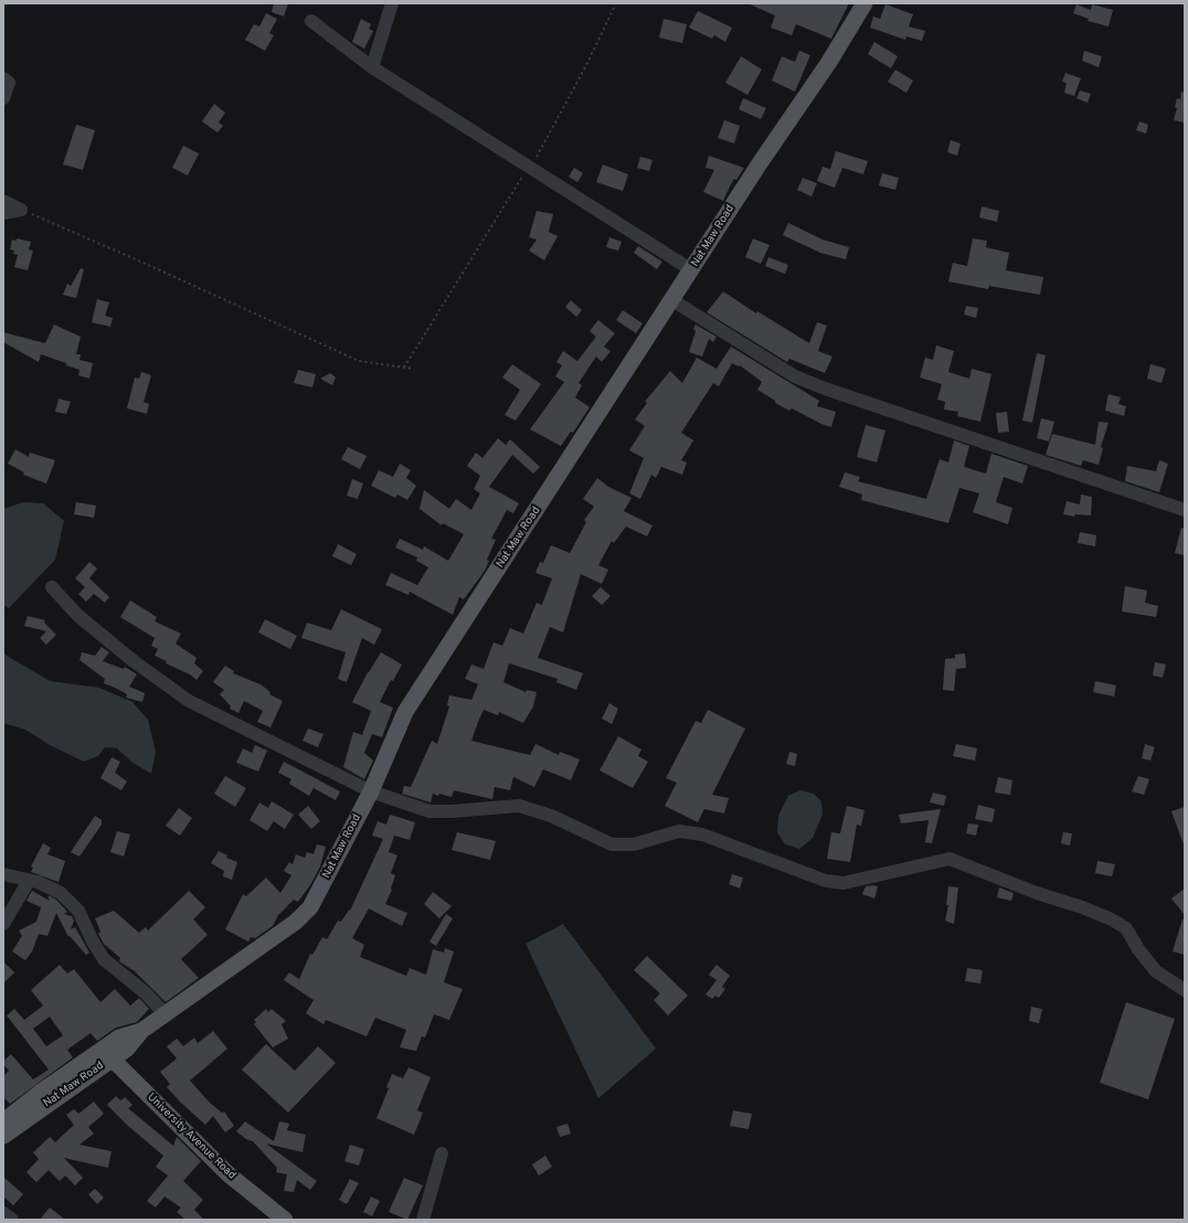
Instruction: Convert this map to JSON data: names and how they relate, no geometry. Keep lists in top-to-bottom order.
{
  "streets": {
    "main road": ["Nat Maw Road", "University Avenue Road"]
  },
  "crossings": [
    ["Nat Maw Road", "University Avenue Road"]
  ]
}
